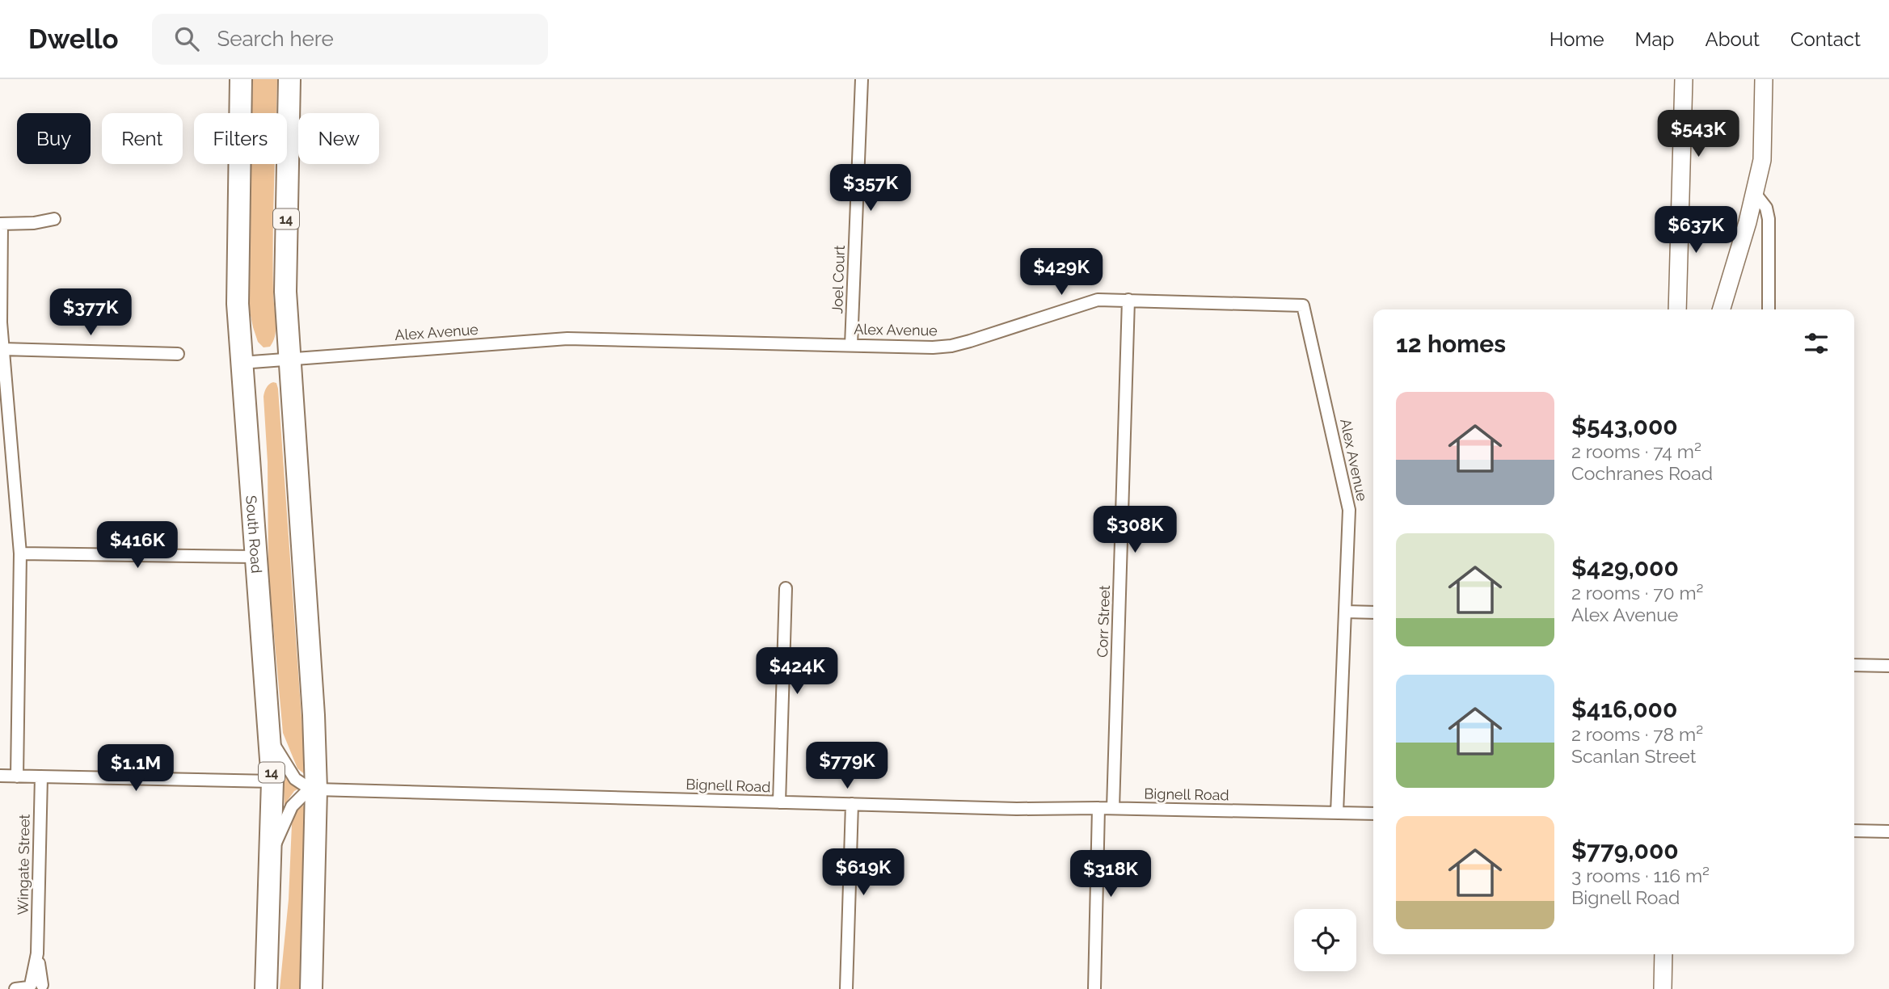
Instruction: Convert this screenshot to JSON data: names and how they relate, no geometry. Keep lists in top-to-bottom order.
{
  "streets": {
    "highway": ["14", "South Road"],
    "street": [
      "Joel Court",
      "Alex Avenue",
      "Corr Street",
      "Bignell Road",
      "Wingate Street"
    ]
  },
  "crossings": [
    ["14", "Alex Avenue"],
    ["14", "Bignell Road"],
    ["Joel Court", "Alex Avenue"],
    ["Alex Avenue", "South Road"],
    ["Alex Avenue", "Corr Street"],
    ["Alex Avenue", "Bignell Road"],
    ["Corr Street", "Bignell Road"]
  ],
  "page": {
    "header": "Dwello",
    "search": "Search here",
    "nav": [
      "Home",
      "Map",
      "About",
      "Contact"
    ],
    "price": [
      "$543K",
      "$357K",
      "$637K",
      "$429K",
      "$377K",
      "$308K",
      "$416K",
      "$424K",
      "$779K",
      "$1.1M",
      "$619K",
      "$318K"
    ],
    "chip": [
      "Buy",
      "Rent",
      "Filters",
      "New"
    ],
    "heading": "12 homes",
    "list": [
      {
        "name": "$543,000",
        "note": "2 rooms · 74 m² · Cochranes Road"
      },
      {
        "name": "$429,000",
        "note": "2 rooms · 70 m² · Alex Avenue"
      },
      {
        "name": "$416,000",
        "note": "2 rooms · 78 m² · Scanlan Street"
      },
      {
        "name": "$779,000",
        "note": "3 rooms · 116 m² · Bignell Road"
      }
    ]
  }
}
